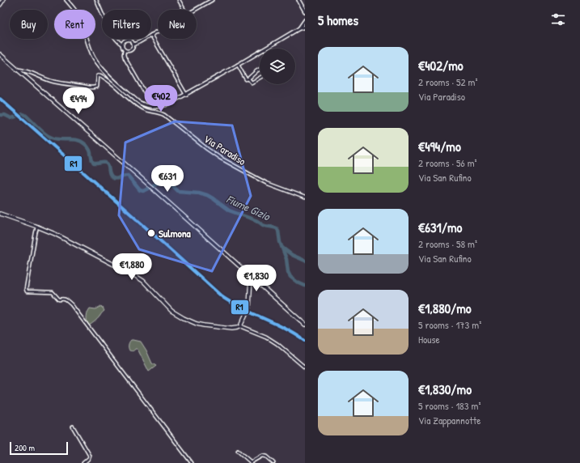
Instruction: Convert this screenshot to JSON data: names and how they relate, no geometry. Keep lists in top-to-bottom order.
{
  "streets": {
    "street": ["Via Paradiso"]
  },
  "water": ["Fiume Gizio"],
  "places": ["Sulmona"],
  "lines": ["transit line R1"],
  "scale_bar": "200 m",
  "page": {
    "heading": "5 homes",
    "chip": [
      "Buy",
      "Rent",
      "Filters",
      "New"
    ],
    "list": [
      {
        "name": "€402/mo",
        "note": "2 rooms · 52 m² · Via Paradiso"
      },
      {
        "name": "€494/mo",
        "note": "2 rooms · 56 m² · Via San Rufino"
      },
      {
        "name": "€631/mo",
        "note": "2 rooms · 58 m² · Via San Rufino"
      },
      {
        "name": "€1,880/mo",
        "note": "5 rooms · 173 m² · House"
      },
      {
        "name": "€1,830/mo",
        "note": "5 rooms · 183 m² · Via Zappannotte"
      }
    ],
    "price": [
      "€402",
      "€494",
      "€631",
      "€1,880",
      "€1,830"
    ],
    "scale": "200 m"
  }
}
